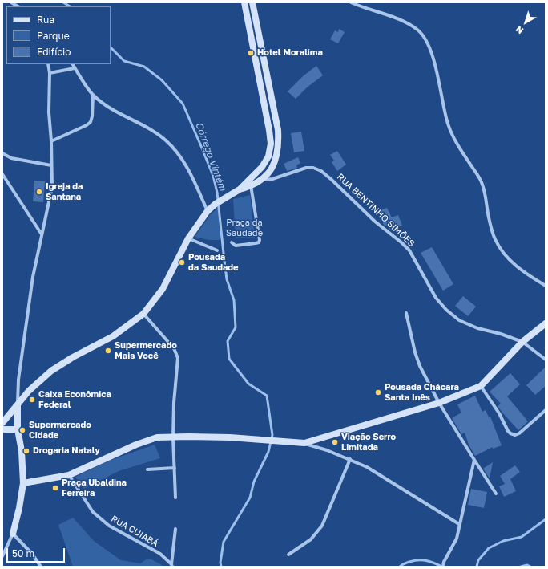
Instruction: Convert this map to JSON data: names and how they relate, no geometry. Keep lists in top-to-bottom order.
{
  "streets": {
    "street": ["RUA BENTINHO SIMÕES", "RUA CUIABÁ"]
  },
  "water": ["Córrego Vintém"],
  "parks": ["Praça da Saudade"],
  "places": [
    "Hotel Moralima",
    "Igreja da Santana",
    "Pousada da Saudade",
    "Supermercado Mais Você",
    "Pousada Chácara Santa Inês",
    "Caixa Econômica Federal",
    "Supermercado Cidade",
    "Viação Serro Limitada",
    "Drogaria Nataly",
    "Praça Ubaldina Ferreira"
  ],
  "legend": ["Rua", "Parque", "Edifício"],
  "scale_bar": "50 m",
  "north": "bottom left"
}
